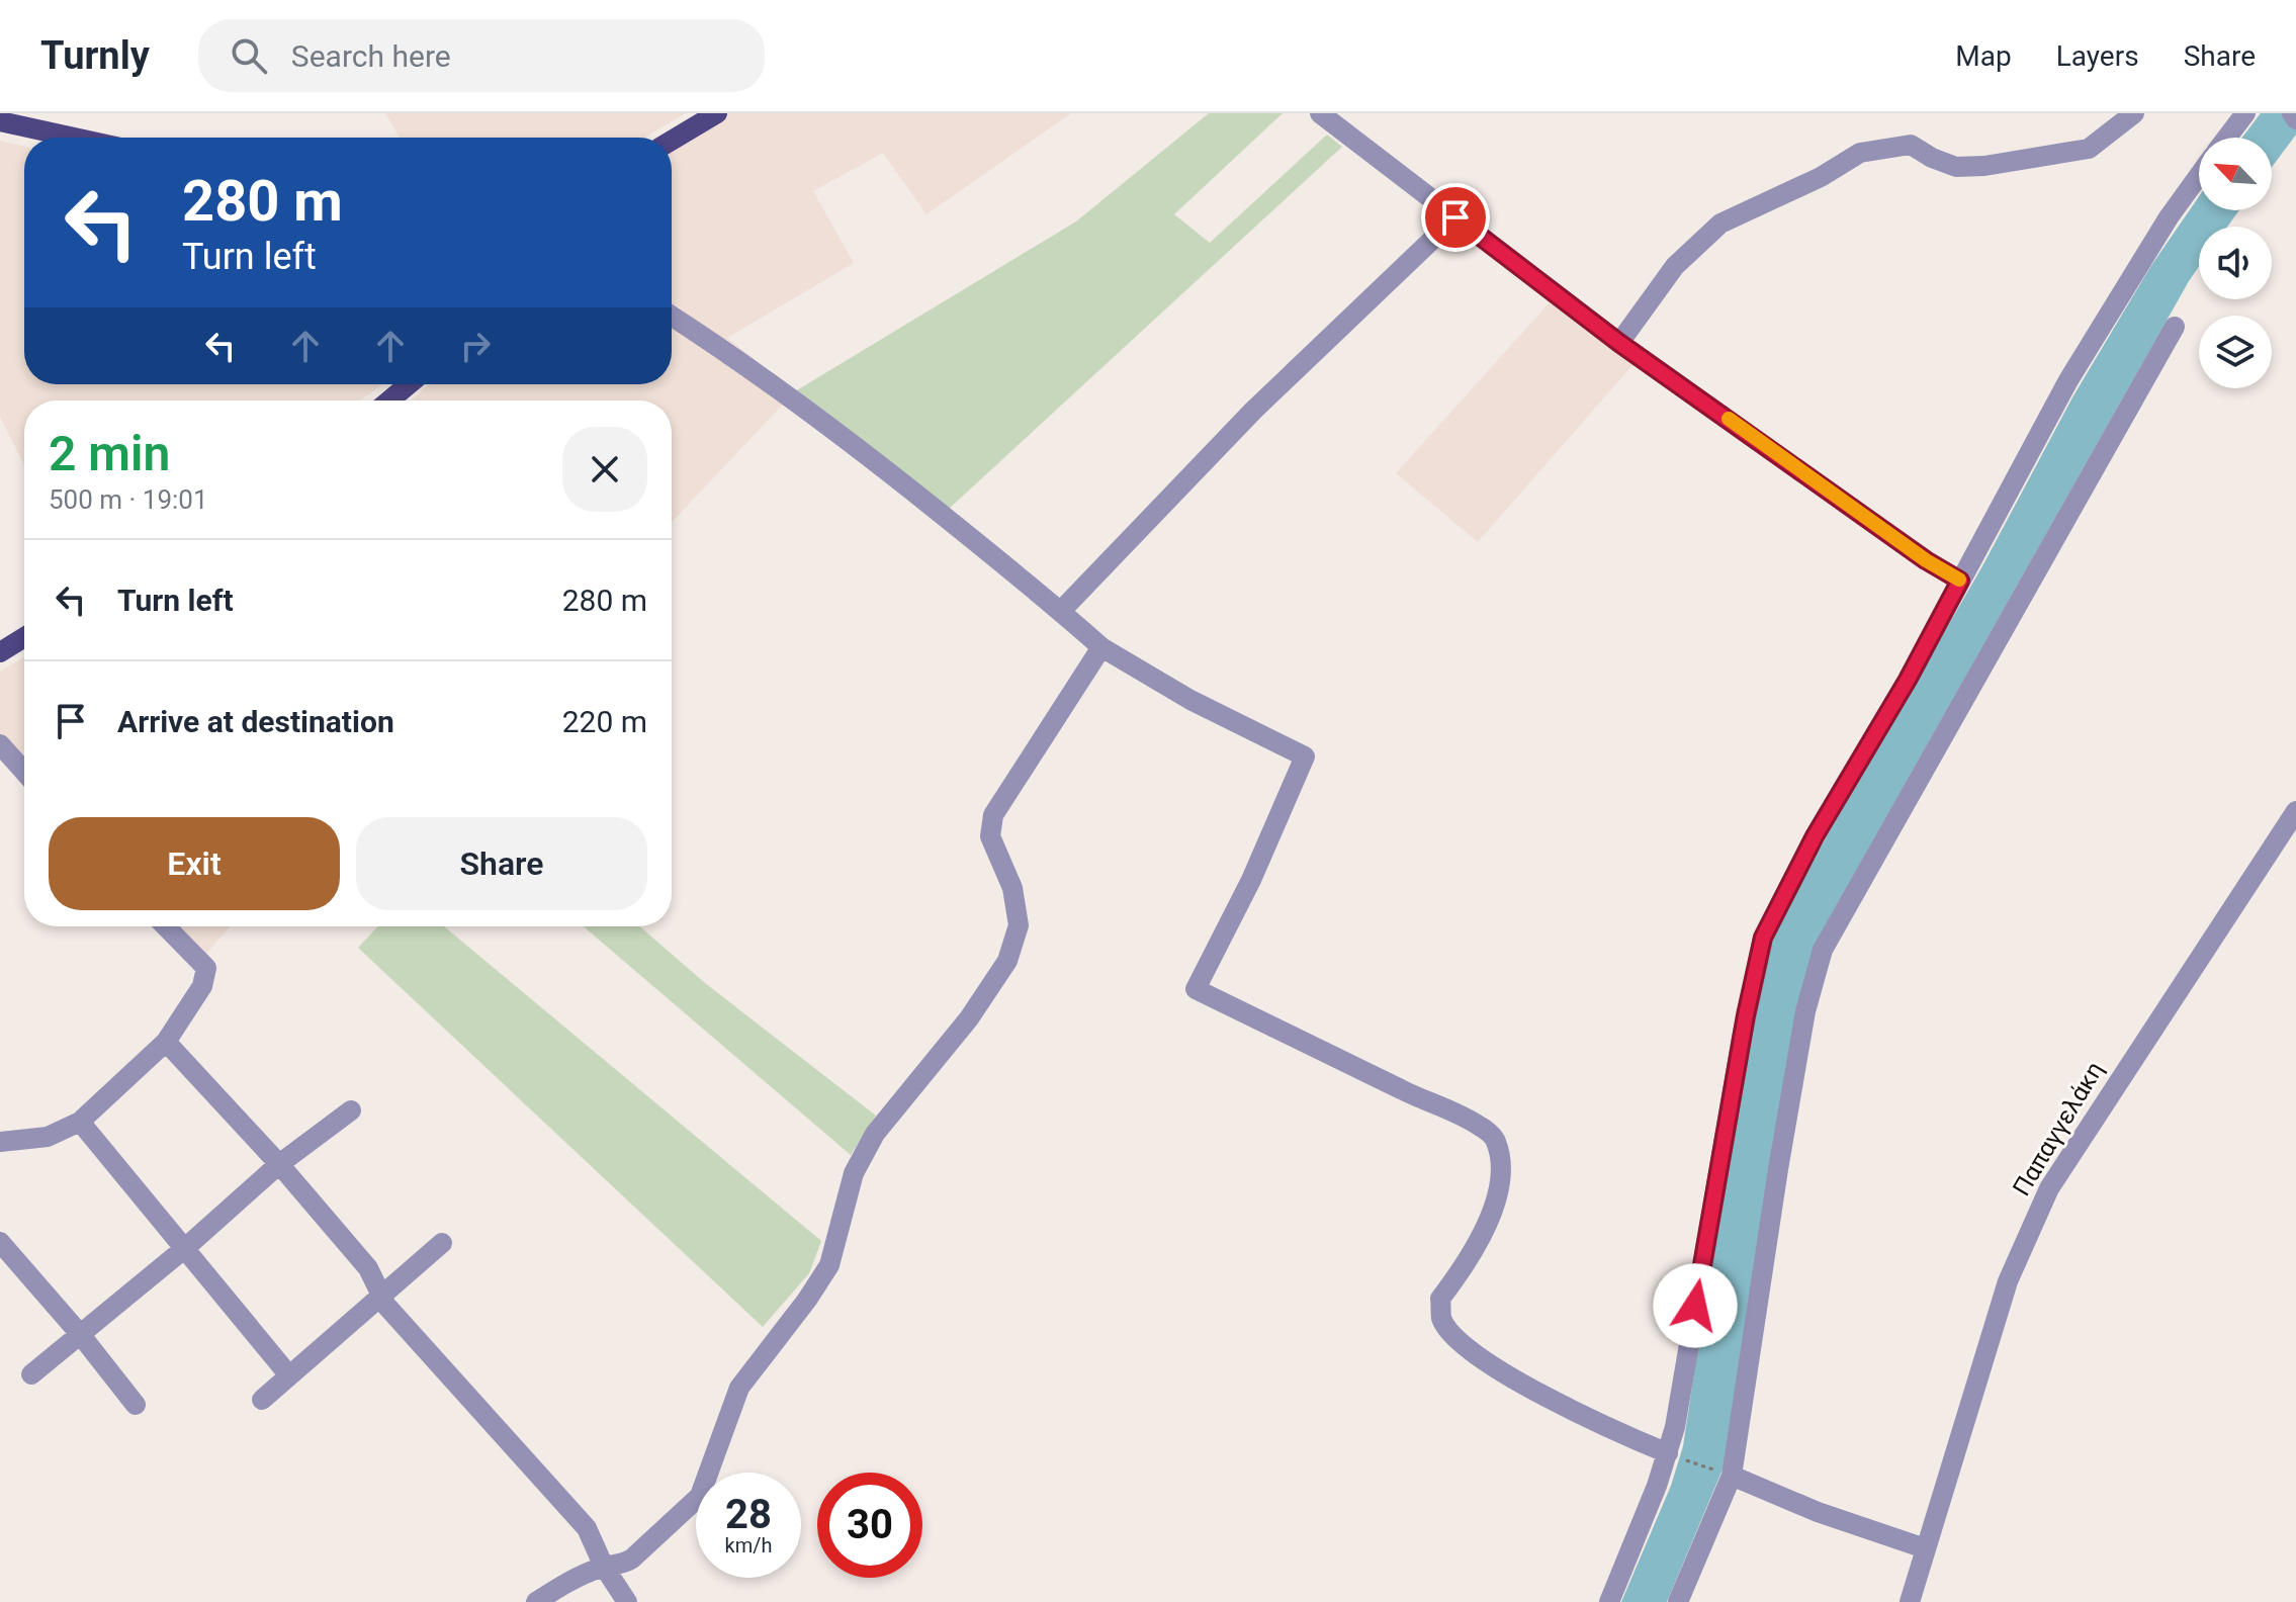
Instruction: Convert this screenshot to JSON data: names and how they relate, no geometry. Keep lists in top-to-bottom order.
{
  "streets": {
    "street": ["Παπαγγελάκη"]
  },
  "north": "top left",
  "page": {
    "header": "Turnly",
    "search": "Search here",
    "nav": ["Map", "Layers", "Share"],
    "turn": ["280 m", "Turn left"],
    "heading": ["2 min", "500 m · 19:01"],
    "list": [
      {
        "name": "Turn left",
        "value": "280 m"
      },
      {
        "name": "Arrive at destination",
        "value": "220 m"
      }
    ],
    "buttons": ["Exit", "Share"],
    "speed": "28 km/h",
    "limit": "30"
  }
}
